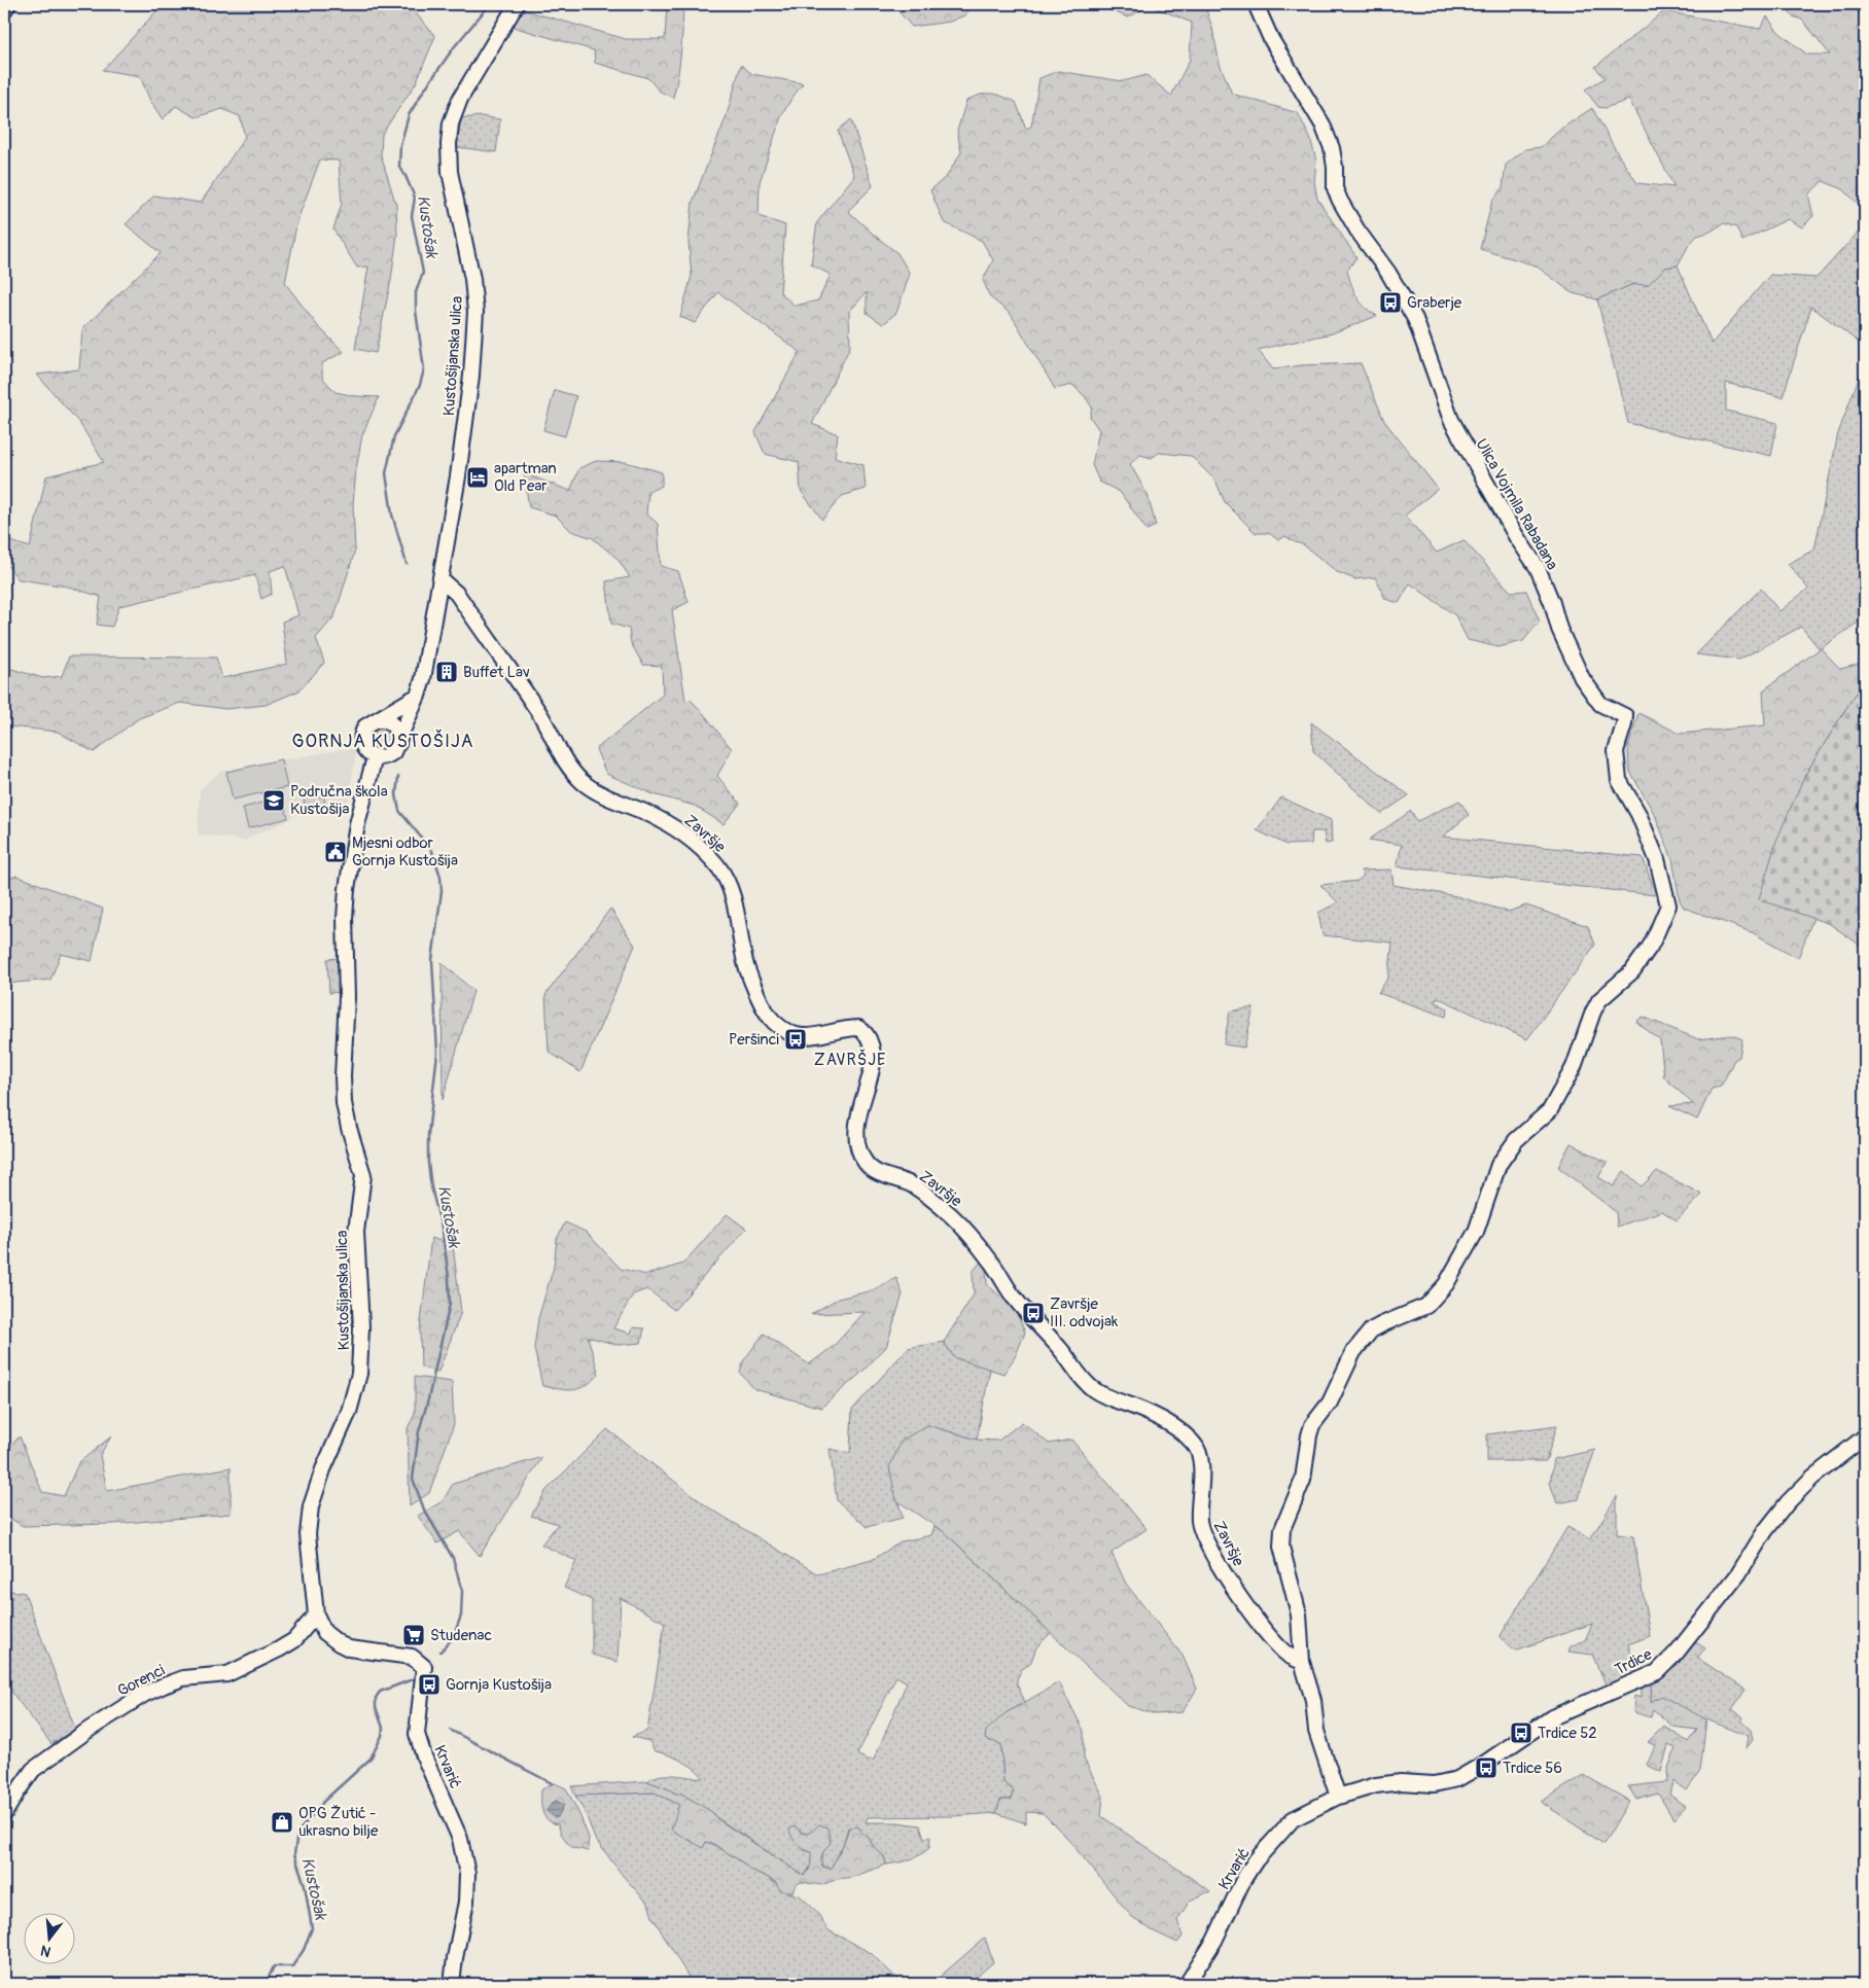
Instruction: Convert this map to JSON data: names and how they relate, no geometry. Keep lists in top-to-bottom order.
{
  "streets": {
    "street": [
      "Kustošijanska ulica",
      "Ulica Vojmila Rabadana",
      "Završje",
      "Trdice",
      "Gorenci",
      "Krvarić"
    ]
  },
  "crossings": [
    ["Kustošijanska ulica", "Završje"],
    ["Kustošijanska ulica", "Gorenci"],
    ["Kustošijanska ulica", "Krvarić"],
    ["Ulica Vojmila Rabadana", "Završje"],
    ["Trdice", "Krvarić"]
  ],
  "districts": ["GORNJA KUSTOŠIJA", "ZAVRŠJE"],
  "water": ["Kustošak"],
  "places": {
    "bus stop": [
      "Graberje",
      "Peršinci",
      "Završje III. odvojak",
      "Gornja Kustošija",
      "Trdice 52",
      "Trdice 56"
    ],
    "hotel": ["apartman Old Pear"],
    "building": ["Buffet Lav"],
    "school or university": ["Područna škola Kustošija"],
    "public building": ["Mjesni odbor Gornja Kustošija"],
    "supermarket": ["Studenac"],
    "shop": ["OPG Žutić - ukrasno bilje"]
  },
  "north": "bottom"
}
